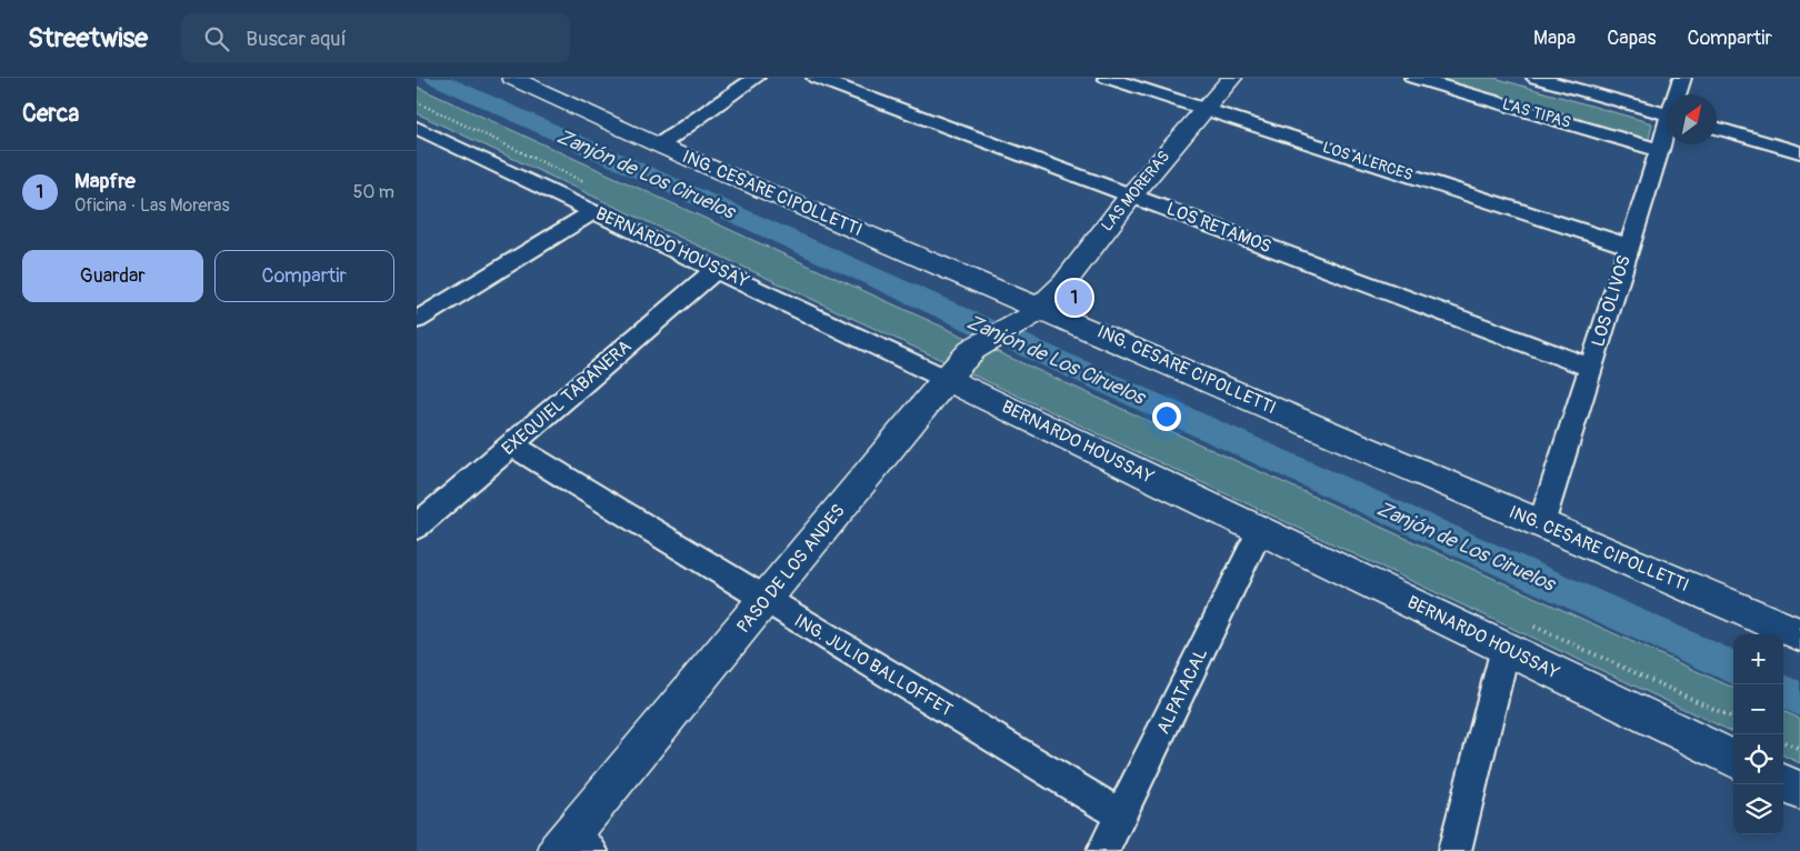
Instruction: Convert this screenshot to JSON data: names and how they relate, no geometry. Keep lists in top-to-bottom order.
{
  "streets": {
    "street": [
      "LAS TIPAS",
      "LOS ALERCES",
      "LAS MORERAS",
      "ING. CESARE CIPOLLETTI",
      "LOS RETAMOS",
      "BERNARDO HOUSSAY",
      "LOS OLIVOS",
      "EXEQUIEL TABANERA",
      "PASO DE LOS ANDES",
      "ING. JULIO BALLOFFET",
      "ALPATACAL"
    ]
  },
  "crossings": [
    ["LAS TIPAS", "LOS OLIVOS"],
    ["LOS ALERCES", "LAS MORERAS"],
    ["LOS ALERCES", "LOS OLIVOS"],
    ["LAS MORERAS", "ING. CESARE CIPOLLETTI"],
    ["LAS MORERAS", "LOS RETAMOS"],
    ["LAS MORERAS", "PASO DE LOS ANDES"],
    ["ING. CESARE CIPOLLETTI", "LOS OLIVOS"],
    ["ING. CESARE CIPOLLETTI", "PASO DE LOS ANDES"],
    ["LOS RETAMOS", "LOS OLIVOS"],
    ["BERNARDO HOUSSAY", "EXEQUIEL TABANERA"],
    ["BERNARDO HOUSSAY", "PASO DE LOS ANDES"],
    ["BERNARDO HOUSSAY", "ALPATACAL"],
    ["EXEQUIEL TABANERA", "ING. JULIO BALLOFFET"],
    ["PASO DE LOS ANDES", "ING. JULIO BALLOFFET"],
    ["ING. JULIO BALLOFFET", "ALPATACAL"]
  ],
  "water": ["Zanjón de Los Ciruelos"],
  "north": "top right",
  "page": {
    "header": "Streetwise",
    "search": "Buscar aquí",
    "nav": ["Mapa", "Capas", "Compartir"],
    "heading": "Cerca",
    "list": [
      {
        "mark": "1",
        "name": "Mapfre",
        "note": "Oficina · Las Moreras",
        "value": "50 m"
      }
    ],
    "buttons": ["Guardar", "Compartir"],
    "pins": "1",
    "map_buttons": ["+", "−"]
  }
}
